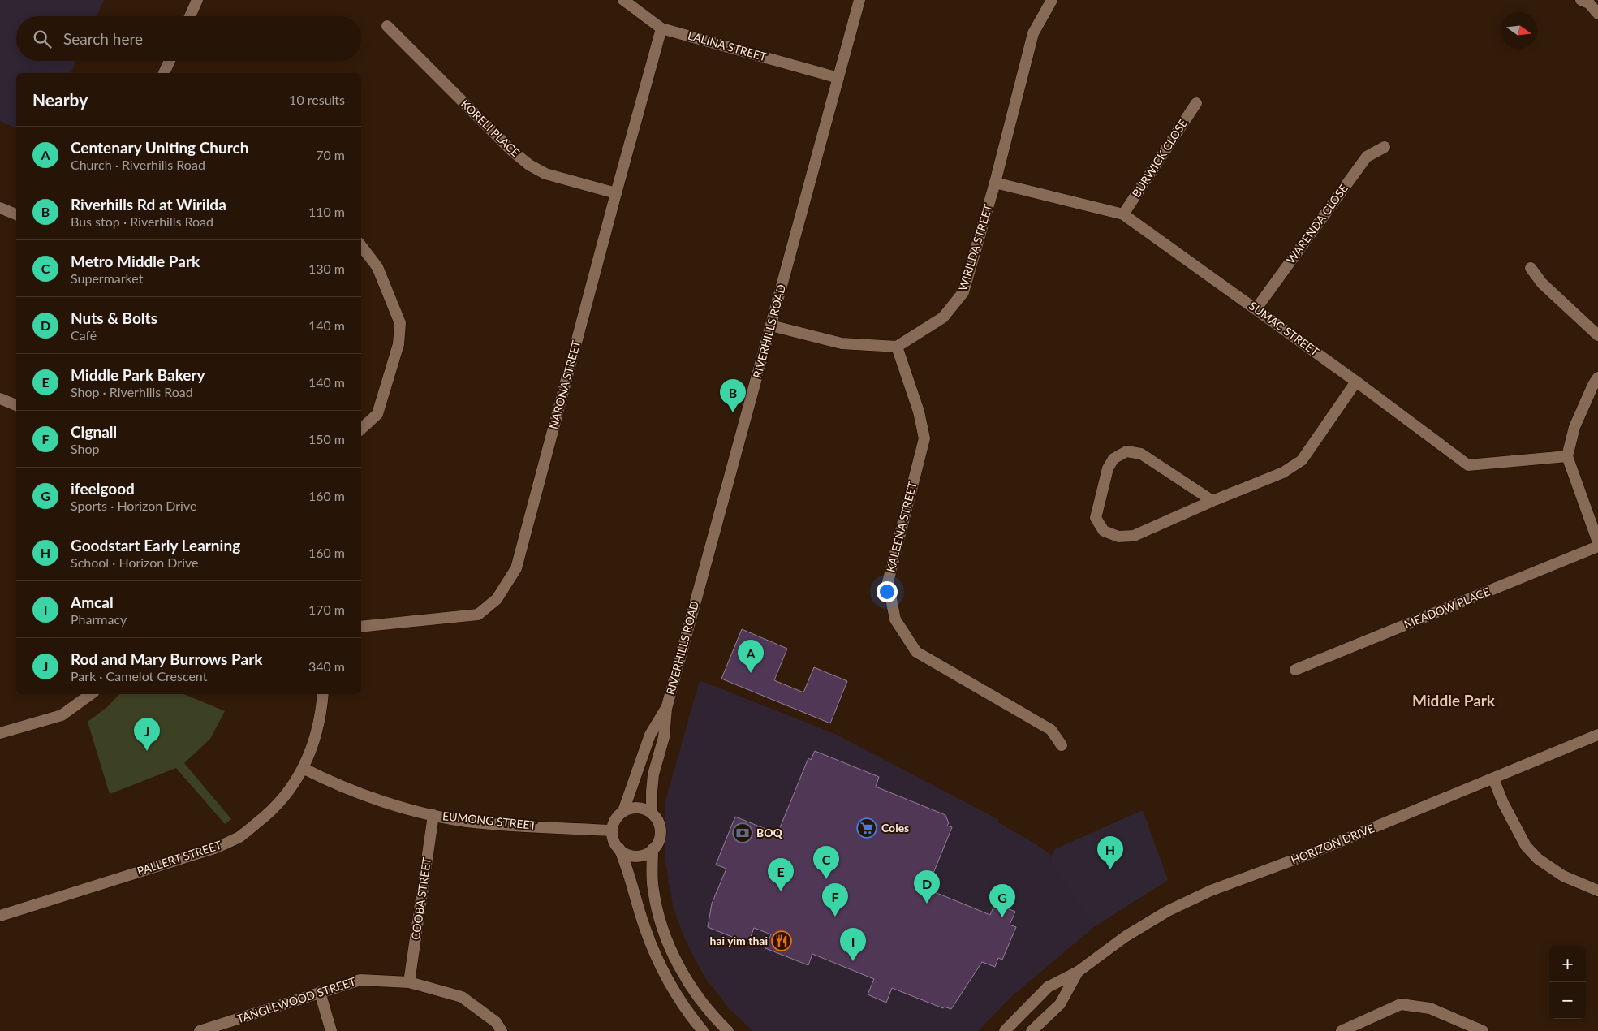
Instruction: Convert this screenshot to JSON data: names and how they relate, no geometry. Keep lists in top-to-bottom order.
{
  "streets": {
    "street": [
      "LALINA STREET",
      "KORELI PLACE",
      "BURWICK CLOSE",
      "WARENDA CLOSE",
      "WIRILDA STREET",
      "SUMAC STREET",
      "RIVERHILLS ROAD",
      "NARONA STREET",
      "KALEENA STREET",
      "MEADOW PLACE",
      "EUMONG STREET",
      "HORIZON DRIVE",
      "PALLERT STREET",
      "COOBA STREET",
      "TANGLEWOOD STREET"
    ]
  },
  "crossings": [
    ["LALINA STREET", "RIVERHILLS ROAD"],
    ["LALINA STREET", "NARONA STREET"],
    ["KORELI PLACE", "NARONA STREET"],
    ["BURWICK CLOSE", "SUMAC STREET"],
    ["WARENDA CLOSE", "SUMAC STREET"],
    ["WIRILDA STREET", "SUMAC STREET"],
    ["WIRILDA STREET", "KALEENA STREET"],
    ["RIVERHILLS ROAD", "EUMONG STREET"],
    ["EUMONG STREET", "PALLERT STREET"],
    ["EUMONG STREET", "COOBA STREET"],
    ["COOBA STREET", "TANGLEWOOD STREET"]
  ],
  "districts": ["Middle Park"],
  "places": {
    "supermarket": ["Coles"],
    "bank": ["BOQ"],
    "restaurant": ["hai yim thai"]
  },
  "north": "right",
  "page": {
    "search": "Search here",
    "heading": ["Nearby", "10 results"],
    "list": [
      {
        "mark": "A",
        "name": "Centenary Uniting Church",
        "note": "Church · Riverhills Road",
        "value": "70 m"
      },
      {
        "mark": "B",
        "name": "Riverhills Rd at Wirilda",
        "note": "Bus stop · Riverhills Road",
        "value": "110 m"
      },
      {
        "mark": "C",
        "name": "Metro Middle Park",
        "note": "Supermarket",
        "value": "130 m"
      },
      {
        "mark": "D",
        "name": "Nuts & Bolts",
        "note": "Café",
        "value": "140 m"
      },
      {
        "mark": "E",
        "name": "Middle Park Bakery",
        "note": "Shop · Riverhills Road",
        "value": "140 m"
      },
      {
        "mark": "F",
        "name": "Cignall",
        "note": "Shop",
        "value": "150 m"
      },
      {
        "mark": "G",
        "name": "ifeelgood",
        "note": "Sports · Horizon Drive",
        "value": "160 m"
      },
      {
        "mark": "H",
        "name": "Goodstart Early Learning",
        "note": "School · Horizon Drive",
        "value": "160 m"
      },
      {
        "mark": "I",
        "name": "Amcal",
        "note": "Pharmacy",
        "value": "170 m"
      },
      {
        "mark": "J",
        "name": "Rod and Mary Burrows Park",
        "note": "Park · Camelot Crescent",
        "value": "340 m"
      }
    ],
    "pins": [
      "B",
      "A",
      "J",
      "H",
      "C",
      "E",
      "D",
      "F",
      "G",
      "I"
    ],
    "map_buttons": ["+", "−"]
  }
}
